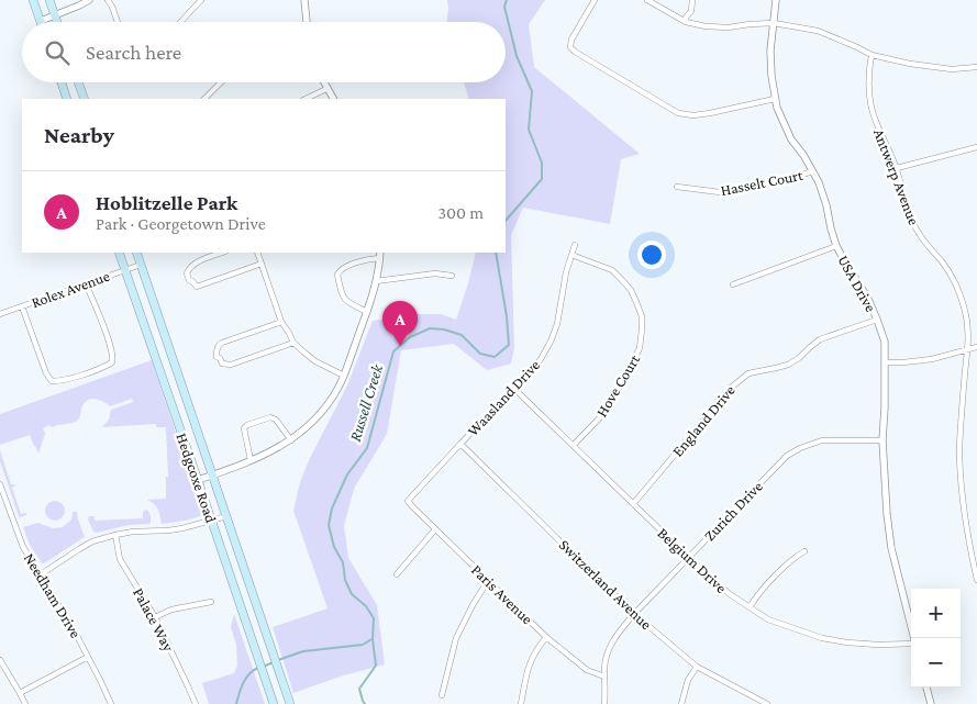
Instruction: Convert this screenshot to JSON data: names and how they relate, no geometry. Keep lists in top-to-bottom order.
{
  "streets": {
    "main road": ["Hedgcoxe Road"],
    "street": [
      "Antwerp Avenue",
      "Hasselt Court",
      "USA Drive",
      "Rolex Avenue",
      "Hove Court",
      "Waasland Drive",
      "England Drive",
      "Zurich Drive",
      "Belgium Drive",
      "Switzerland Avenue",
      "Paris Avenue",
      "Needham Drive",
      "Palace Way"
    ]
  },
  "crossings": [
    ["Hasselt Court", "USA Drive"],
    ["USA Drive", "England Drive"],
    ["USA Drive", "Zurich Drive"],
    ["Rolex Avenue", "Hedgcoxe Road"],
    ["Hove Court", "Waasland Drive"],
    ["Hove Court", "Belgium Drive"],
    ["Waasland Drive", "Belgium Drive"],
    ["Waasland Drive", "Switzerland Avenue"],
    ["Waasland Drive", "Paris Avenue"],
    ["England Drive", "Belgium Drive"],
    ["Zurich Drive", "Belgium Drive"],
    ["Zurich Drive", "Switzerland Avenue"],
    ["Zurich Drive", "Paris Avenue"]
  ],
  "water": ["Russell Creek"],
  "page": {
    "search": "Search here",
    "heading": "Nearby",
    "list": [
      {
        "mark": "A",
        "name": "Hoblitzelle Park",
        "note": "Park · Georgetown Drive",
        "value": "300 m"
      }
    ],
    "pins": "A",
    "map_buttons": ["+", "−"]
  }
}
